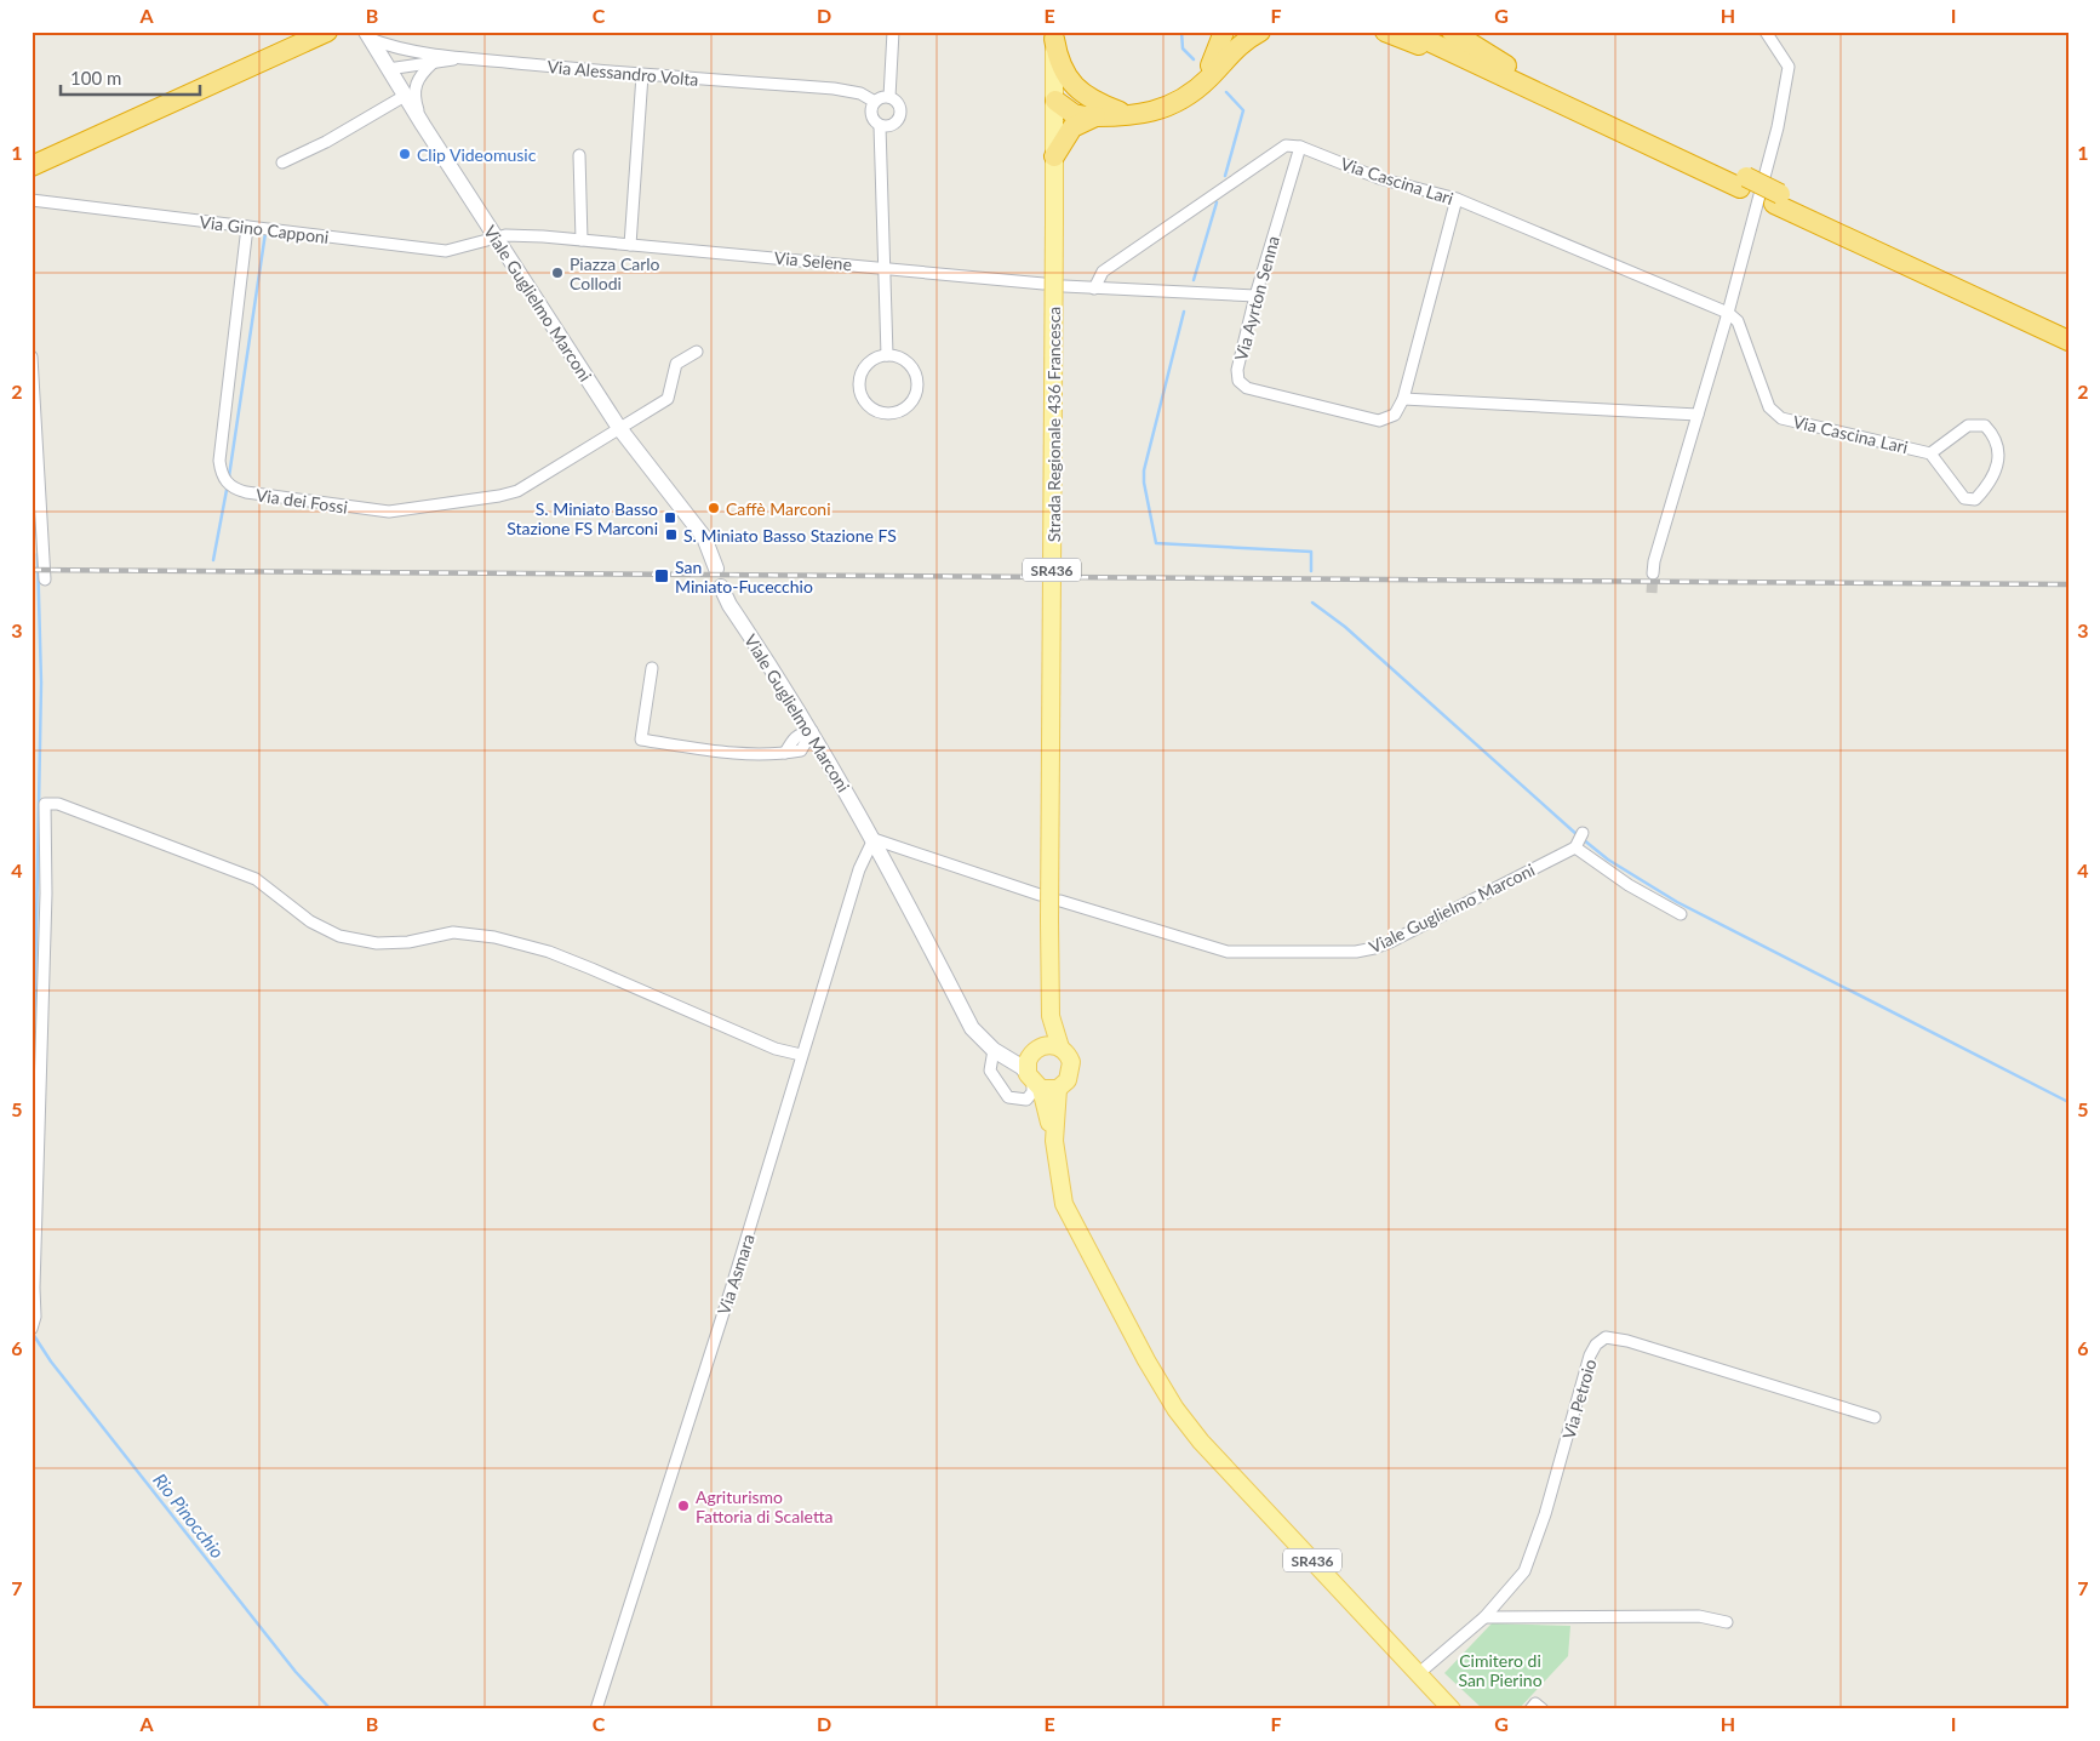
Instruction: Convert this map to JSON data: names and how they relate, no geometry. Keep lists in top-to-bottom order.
{
  "streets": {
    "main road": ["Strada Regionale 436 Francesca", "SR436"],
    "street": [
      "Via Alessandro Volta",
      "Via Cascina Lari",
      "Via Gino Capponi",
      "Via Selene",
      "Via Ayrton Senna",
      "Viale Guglielmo Marconi",
      "Via dei Fossi",
      "Via Asmara",
      "Via Petroio"
    ]
  },
  "crossings": [
    ["Via Alessandro Volta", "Viale Guglielmo Marconi"],
    ["Via Cascina Lari", "Via Ayrton Senna"],
    ["Via Gino Capponi", "Via Selene"],
    ["Via Gino Capponi", "Viale Guglielmo Marconi"],
    ["Via Gino Capponi", "Via dei Fossi"],
    ["Via Selene", "Viale Guglielmo Marconi"],
    ["Viale Guglielmo Marconi", "Strada Regionale 436 Francesca"],
    ["Viale Guglielmo Marconi", "Via dei Fossi"],
    ["Viale Guglielmo Marconi", "Via Asmara"],
    ["Strada Regionale 436 Francesca", "Via Petroio"]
  ],
  "water": ["Rio Pinocchio"],
  "parks": ["Cimitero di San Pierino"],
  "places": {
    "other": [
      "Clip Videomusic",
      "Piazza Carlo Collodi",
      "Caffè Marconi",
      "Agriturismo Fattoria di Scaletta"
    ],
    "transit": ["S. Miniato Basso Stazione FS Marconi", "S. Miniato Basso Stazione FS", "San Miniato-Fucecchio"]
  },
  "scale_bar": "100 m",
  "grid": {
    "columns": [
      "A",
      "B",
      "C",
      "D",
      "E",
      "F",
      "G",
      "H",
      "I"
    ],
    "rows": [
      "1",
      "2",
      "3",
      "4",
      "5",
      "6",
      "7"
    ]
  }
}
